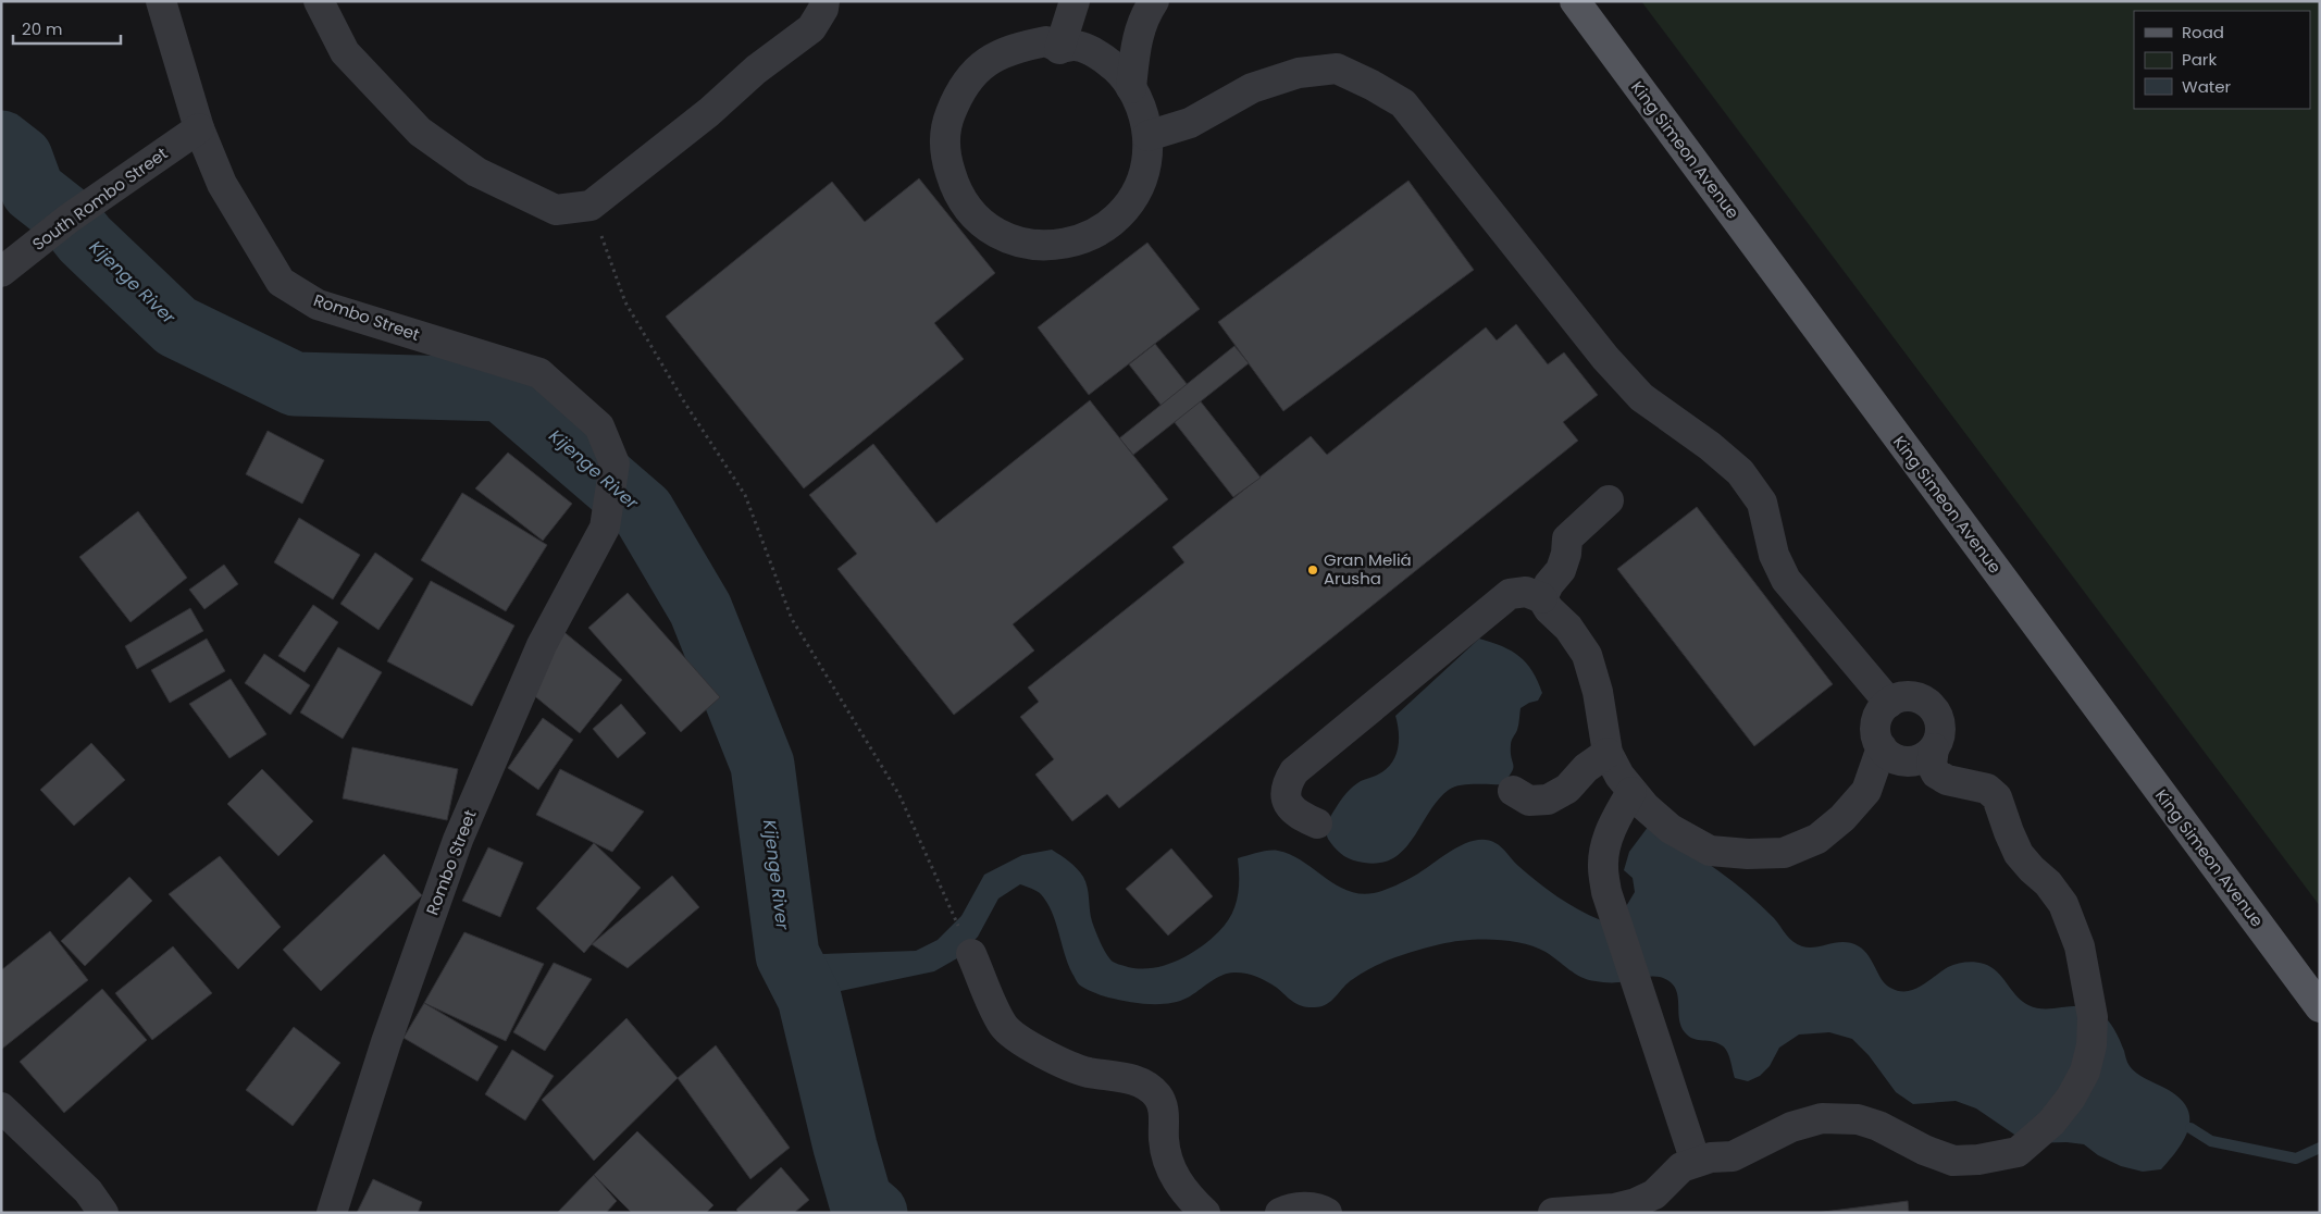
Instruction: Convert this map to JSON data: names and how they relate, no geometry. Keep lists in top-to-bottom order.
{
  "streets": {
    "main road": ["King Simeon Avenue"],
    "street": ["South Rombo Street", "Rombo Street"]
  },
  "crossings": [
    ["South Rombo Street", "Rombo Street"]
  ],
  "water": ["Kijenge River"],
  "places": ["Gran Meliá Arusha"],
  "legend": ["Road", "Park", "Water"],
  "scale_bar": "20 m"
}
